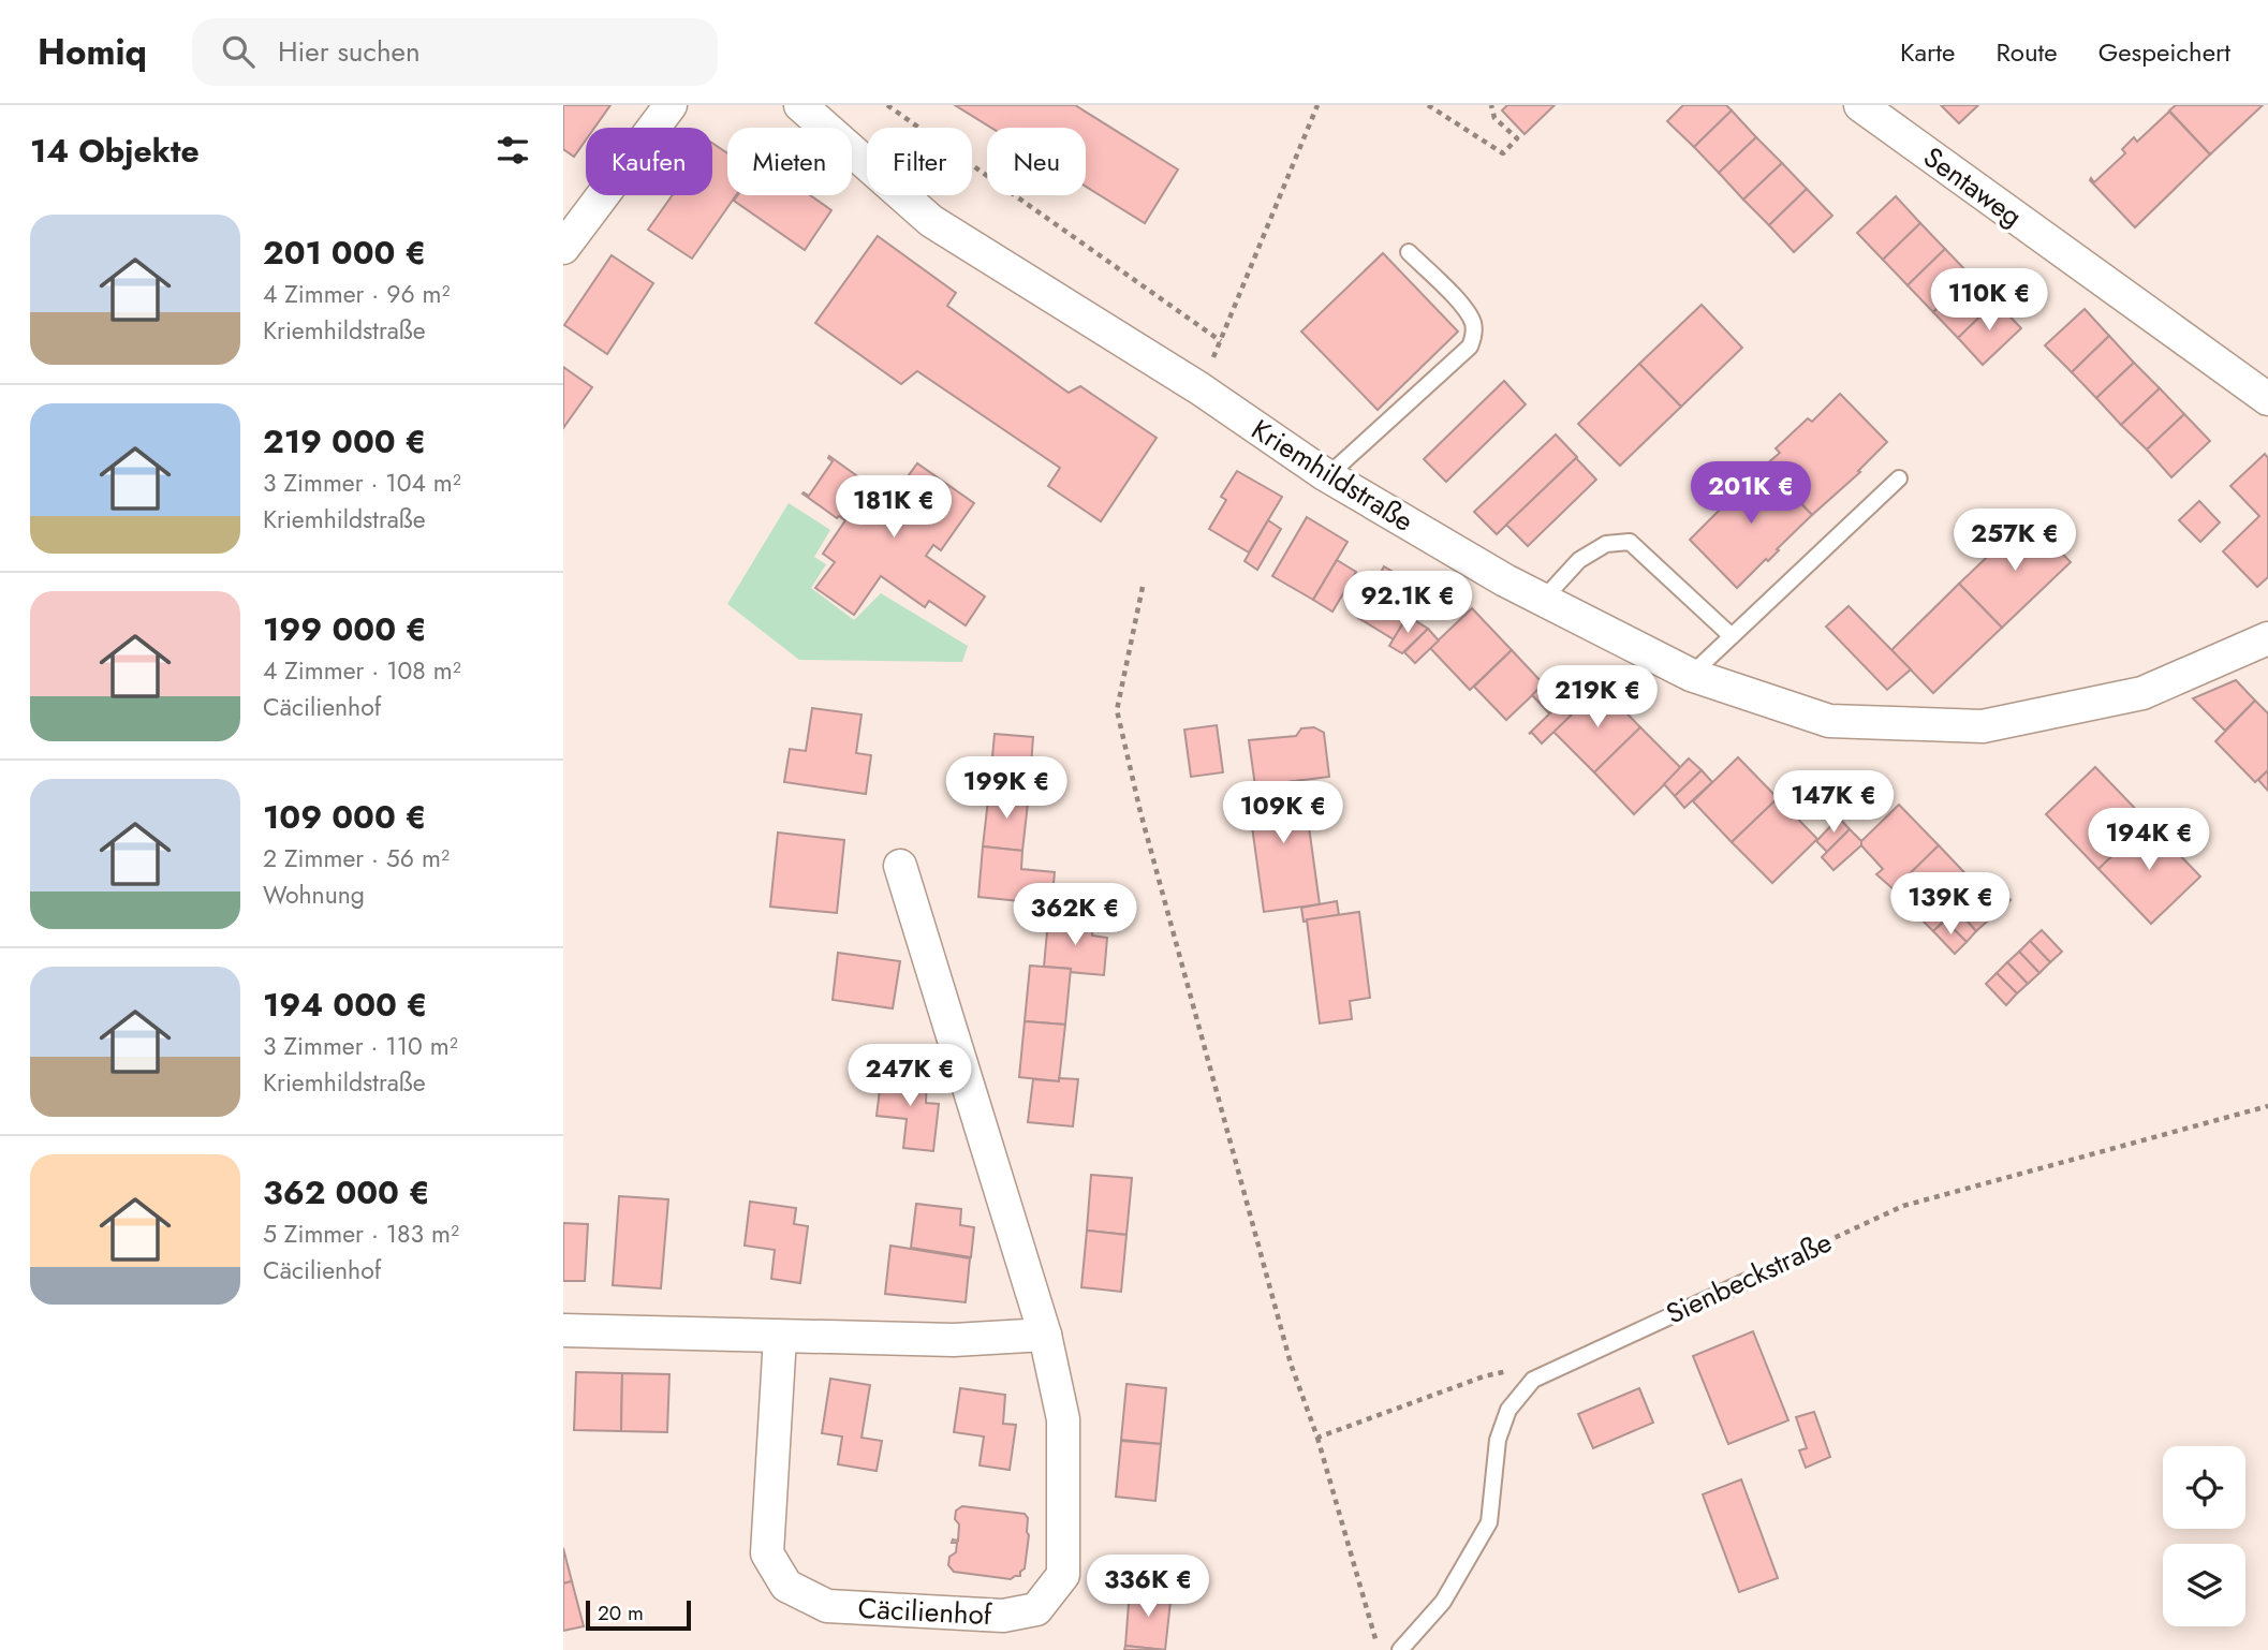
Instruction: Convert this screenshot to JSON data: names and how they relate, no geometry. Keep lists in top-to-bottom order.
{
  "streets": {
    "street": ["Sentaweg", "Kriemhildstraße", "Cäcilienhof"],
    "lane": ["Sienbeckstraße"]
  },
  "scale_bar": "20 m",
  "page": {
    "header": "Homiq",
    "search": "Hier suchen",
    "nav": ["Karte", "Route", "Gespeichert"],
    "heading": "14 Objekte",
    "chip": [
      "Kaufen",
      "Mieten",
      "Filter",
      "Neu"
    ],
    "list": [
      {
        "name": "201 000 €",
        "note": "4 Zimmer · 96 m² · Kriemhildstraße"
      },
      {
        "name": "219 000 €",
        "note": "3 Zimmer · 104 m² · Kriemhildstraße"
      },
      {
        "name": "199 000 €",
        "note": "4 Zimmer · 108 m² · Cäcilienhof"
      },
      {
        "name": "109 000 €",
        "note": "2 Zimmer · 56 m² · Wohnung"
      },
      {
        "name": "194 000 €",
        "note": "3 Zimmer · 110 m² · Kriemhildstraße"
      },
      {
        "name": "362 000 €",
        "note": "5 Zimmer · 183 m² · Cäcilienhof"
      }
    ],
    "price": [
      "110K €",
      "201K €",
      "181K €",
      "257K €",
      "92.1K €",
      "219K €",
      "199K €",
      "147K €",
      "109K €",
      "194K €",
      "139K €",
      "362K €",
      "247K €",
      "336K €"
    ],
    "scale": "20 m"
  }
}
